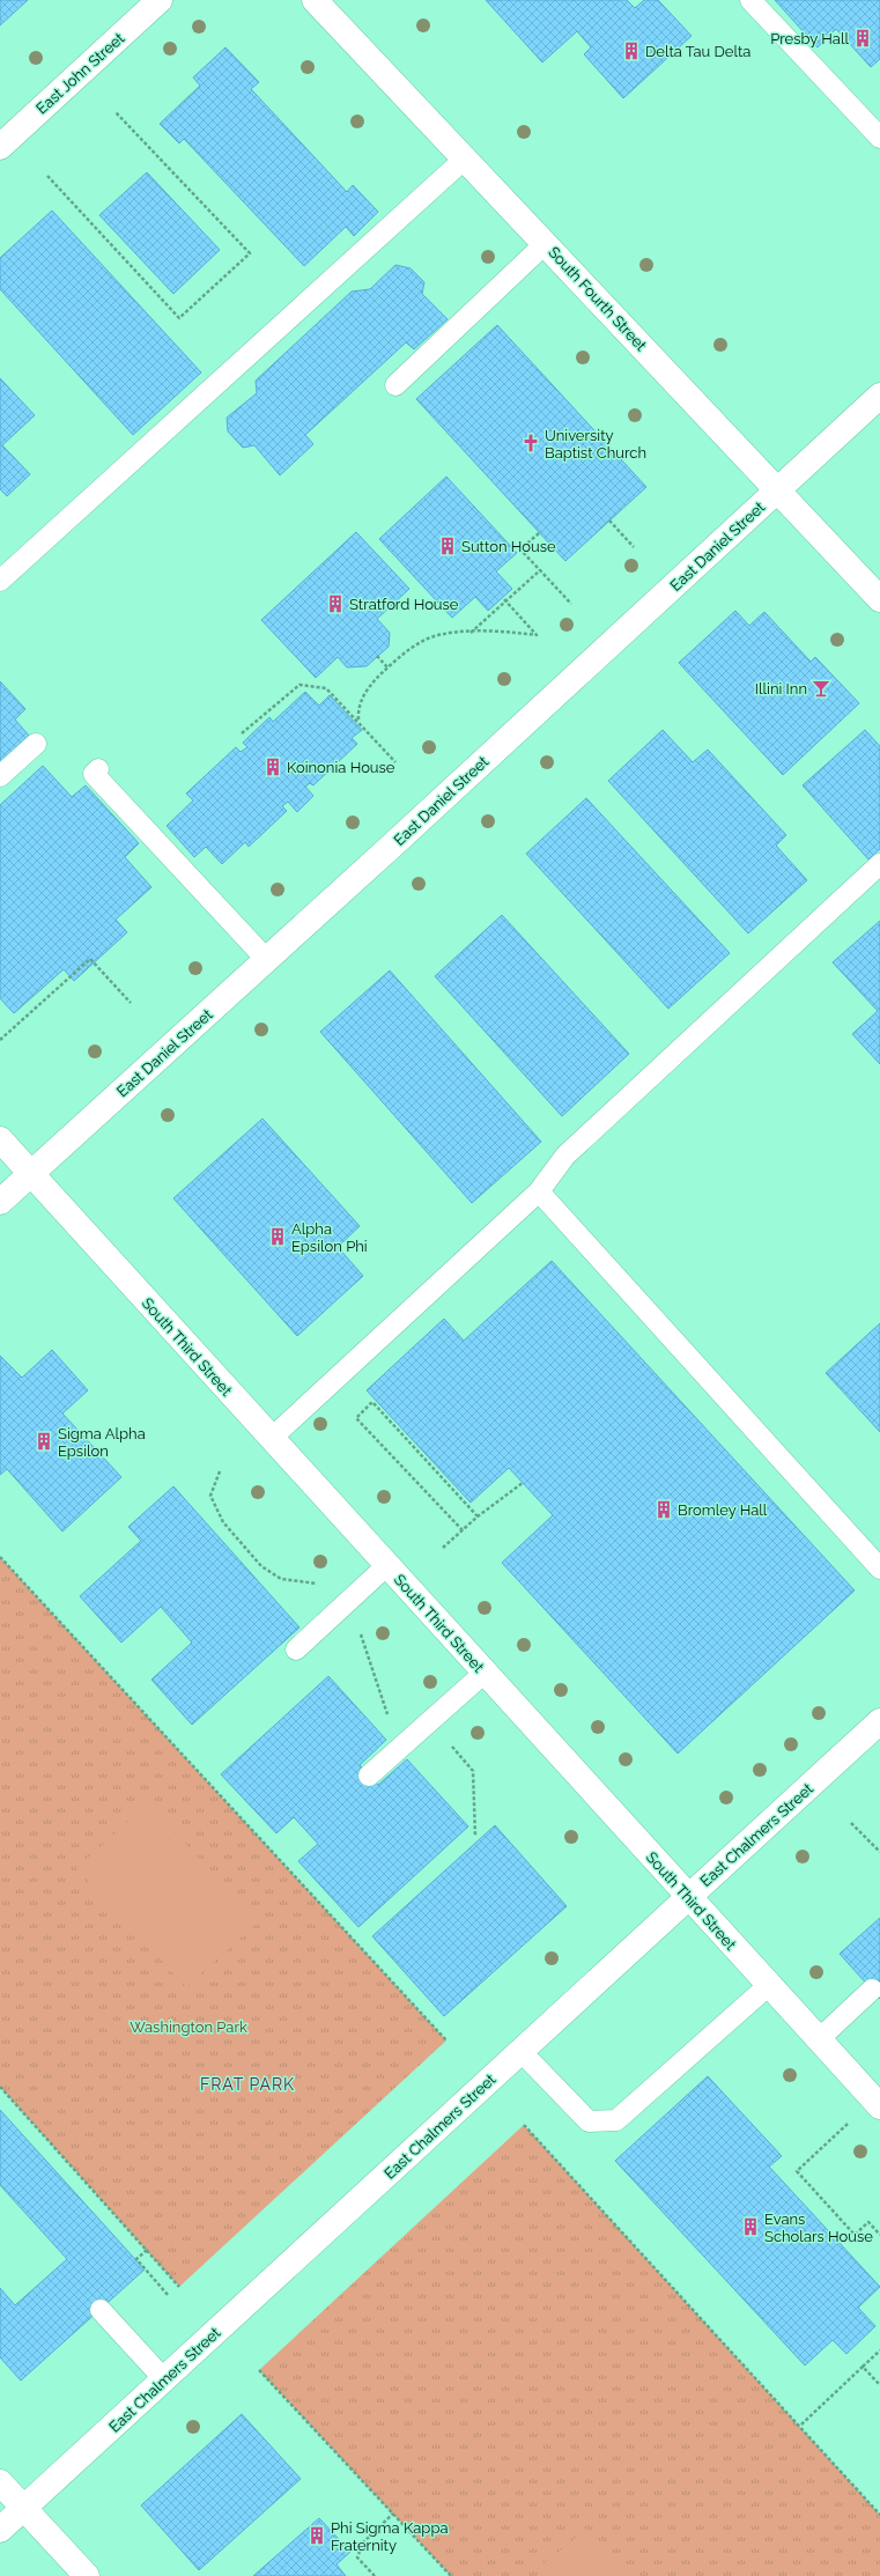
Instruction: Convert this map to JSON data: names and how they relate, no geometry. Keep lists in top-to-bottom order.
{
  "streets": {
    "street": [
      "East John Street",
      "South Fourth Street",
      "East Daniel Street",
      "South Third Street",
      "East Chalmers Street"
    ]
  },
  "crossings": [
    ["South Fourth Street", "East Daniel Street"],
    ["East Daniel Street", "South Third Street"],
    ["South Third Street", "East Chalmers Street"]
  ],
  "districts": ["FRAT PARK"],
  "parks": ["Washington Park"],
  "places": {
    "building": [
      "Presby Hall",
      "Delta Tau Delta",
      "Sutton House",
      "Stratford House",
      "Koinonia House",
      "Alpha Epsilon Phi",
      "Sigma Alpha Epsilon",
      "Bromley Hall",
      "Evans Scholars House",
      "Phi Sigma Kappa Fraternity"
    ],
    "church": ["University Baptist Church"],
    "bar": ["Illini Inn"]
  }
}
